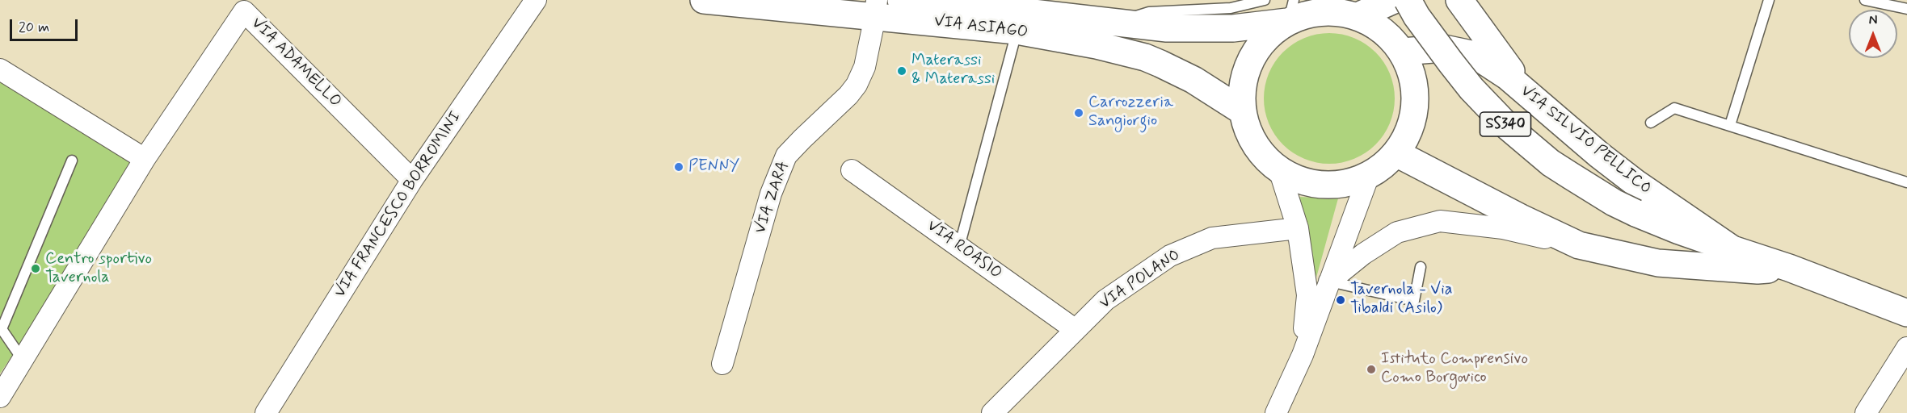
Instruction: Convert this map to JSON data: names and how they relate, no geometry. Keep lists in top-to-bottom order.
{
  "streets": {
    "main road": ["VIA ASIAGO", "SS340", "VIA SILVIO PELLICO"],
    "street": [
      "VIA ADAMELLO",
      "VIA ZARA",
      "VIA FRANCESCO BORROMINI",
      "VIA ROASIO",
      "VIA POLANO"
    ]
  },
  "crossings": [
    ["VIA ASIAGO", "VIA ZARA"],
    ["VIA ADAMELLO", "VIA FRANCESCO BORROMINI"],
    ["SS340", "VIA SILVIO PELLICO"],
    ["VIA ROASIO", "VIA POLANO"]
  ],
  "places": [
    "Materassi & Materassi",
    "Carrozzeria Sangiorgio",
    "PENNY",
    "Centro sportivo Tavernola",
    "Tavernola - Via Tibaldi (Asilo)",
    "Istituto Comprensivo Como Borgovico"
  ],
  "scale_bar": "20 m",
  "north": "top"
}
